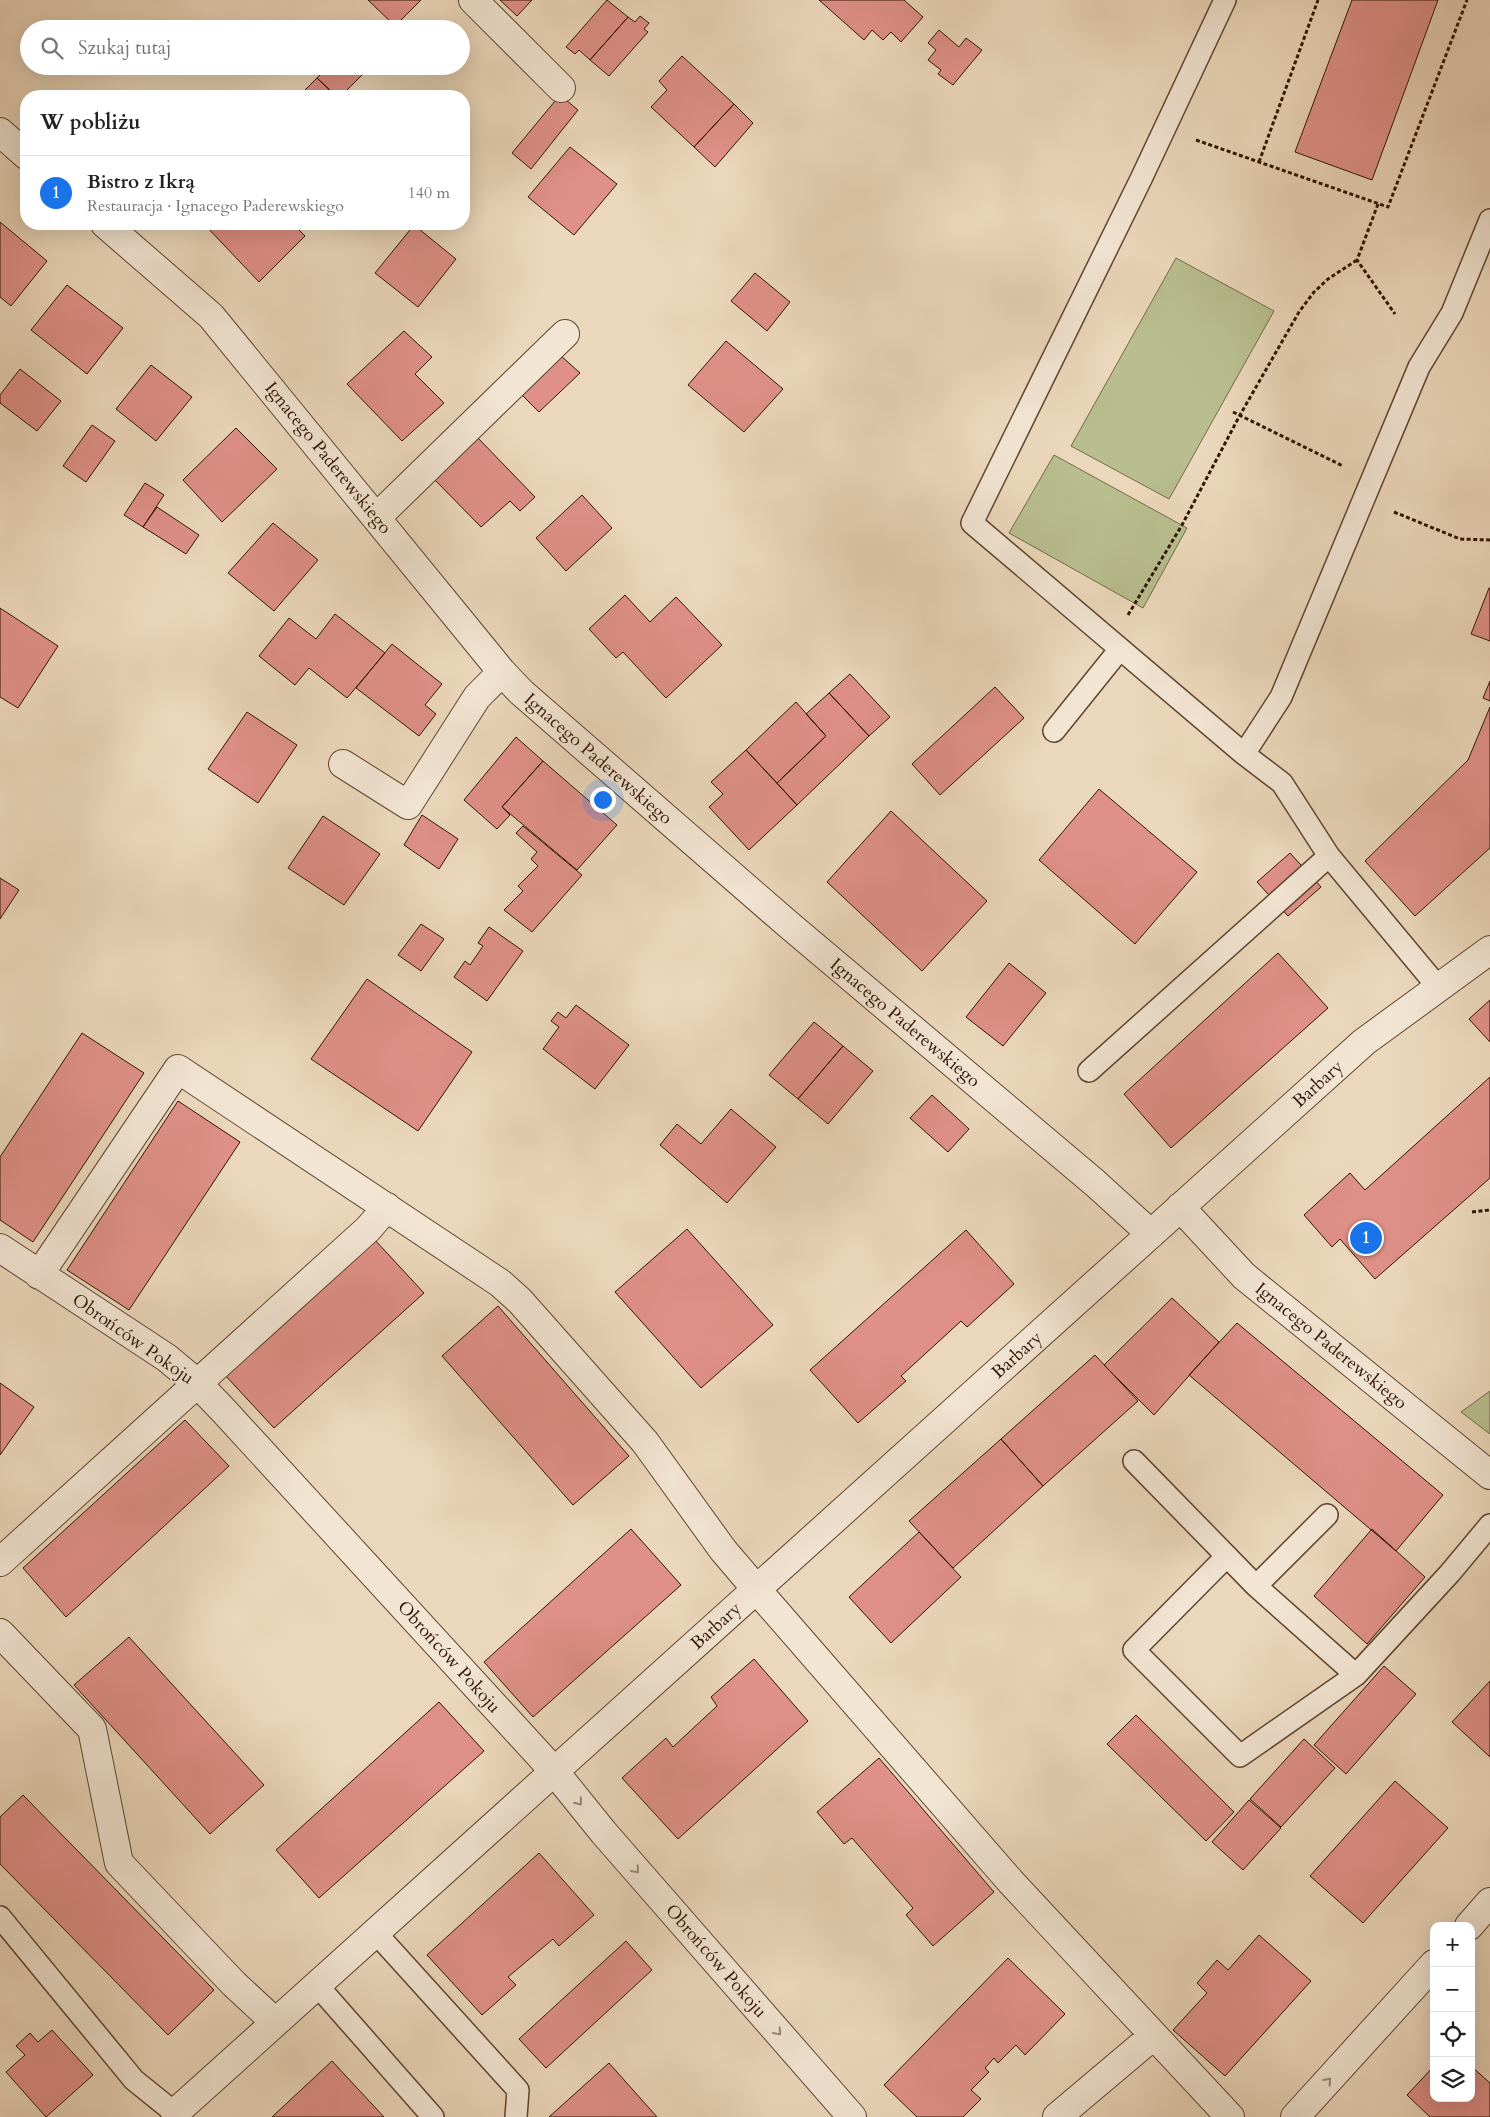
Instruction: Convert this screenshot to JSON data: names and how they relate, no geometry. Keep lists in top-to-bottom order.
{
  "streets": {
    "street": ["Ignacego Paderewskiego", "Barbary", "Obrońców Pokoju"]
  },
  "crossings": [
    ["Ignacego Paderewskiego", "Barbary"],
    ["Barbary", "Obrońców Pokoju"]
  ],
  "one_way": ["Obrońców Pokoju"],
  "page": {
    "search": "Szukaj tutaj",
    "heading": "W pobliżu",
    "list": [
      {
        "mark": "1",
        "name": "Bistro z Ikrą",
        "note": "Restauracja · Ignacego Paderewskiego",
        "value": "140 m"
      }
    ],
    "pins": "1",
    "map_buttons": ["+", "−"]
  }
}
